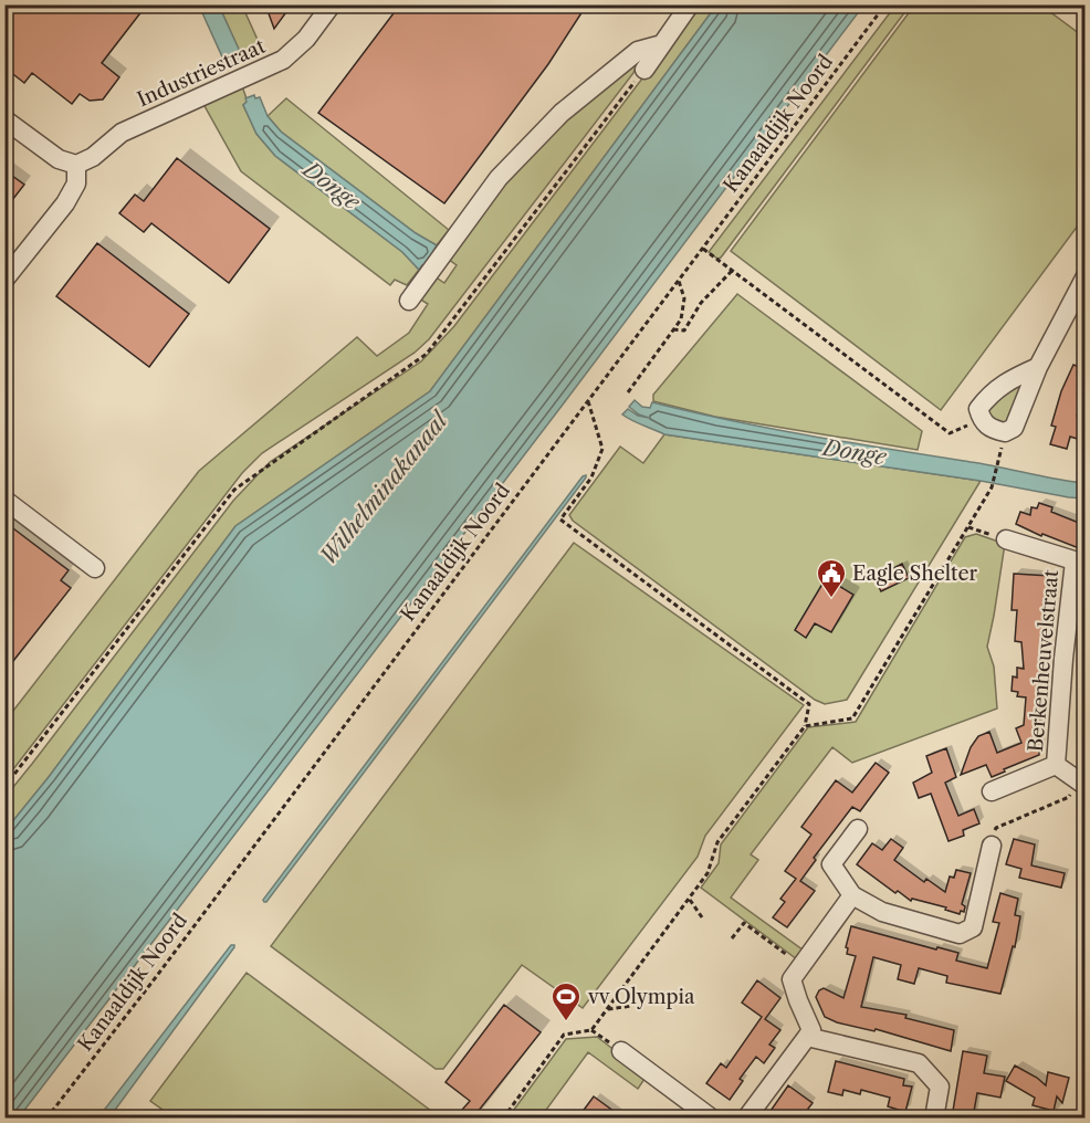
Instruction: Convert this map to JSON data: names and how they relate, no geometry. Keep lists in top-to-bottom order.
{
  "streets": {
    "street": ["Industriestraat", "Berkenheuvelstraat"],
    "path": ["Kanaaldijk Noord"]
  },
  "water": ["Donge", "Wilhelminakanaal"],
  "places": {
    "public building": ["Eagle Shelter"],
    "sports": ["vv Olympia"]
  }
}
